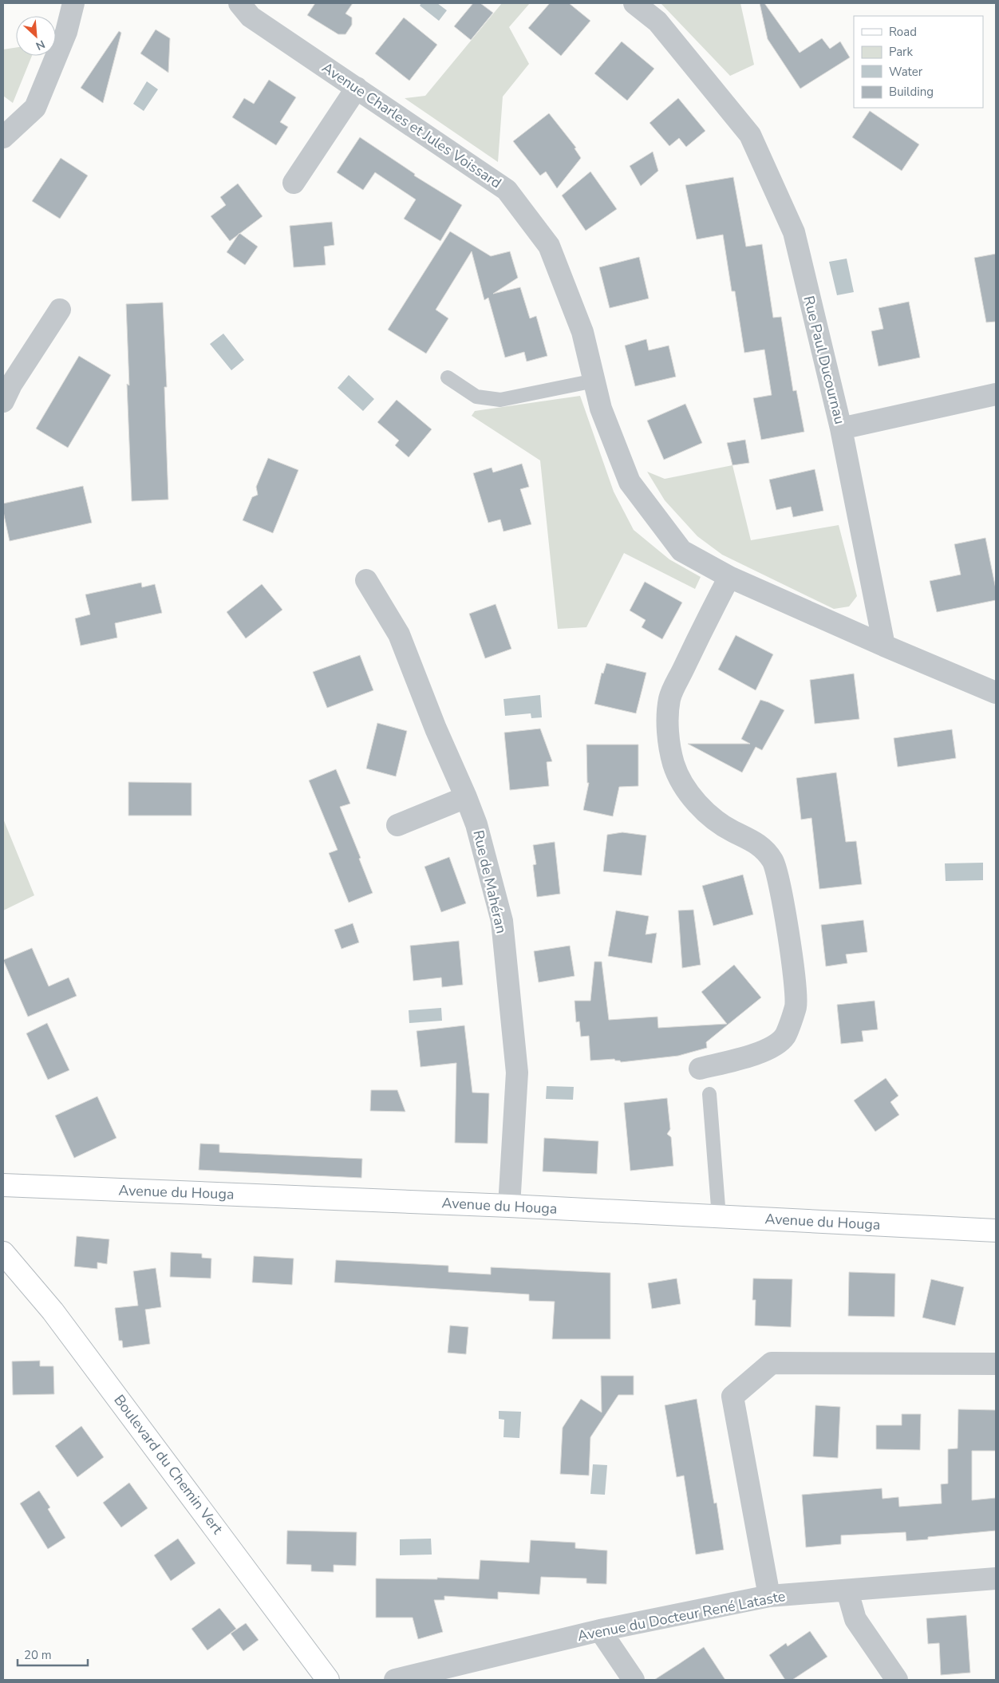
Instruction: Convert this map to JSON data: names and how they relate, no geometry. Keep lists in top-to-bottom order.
{
  "streets": {
    "main road": ["Avenue du Houga", "Boulevard du Chemin Vert"],
    "street": [
      "Avenue Charles et Jules Voissard",
      "Rue Paul Ducournau",
      "Rue de Mahéran",
      "Avenue du Docteur René Lataste"
    ]
  },
  "crossings": [
    ["Avenue Charles et Jules Voissard", "Rue Paul Ducournau"],
    ["Rue de Mahéran", "Avenue du Houga"]
  ],
  "legend": [
    "Road",
    "Park",
    "Water",
    "Building"
  ],
  "scale_bar": "20 m",
  "north": "bottom right"
}
